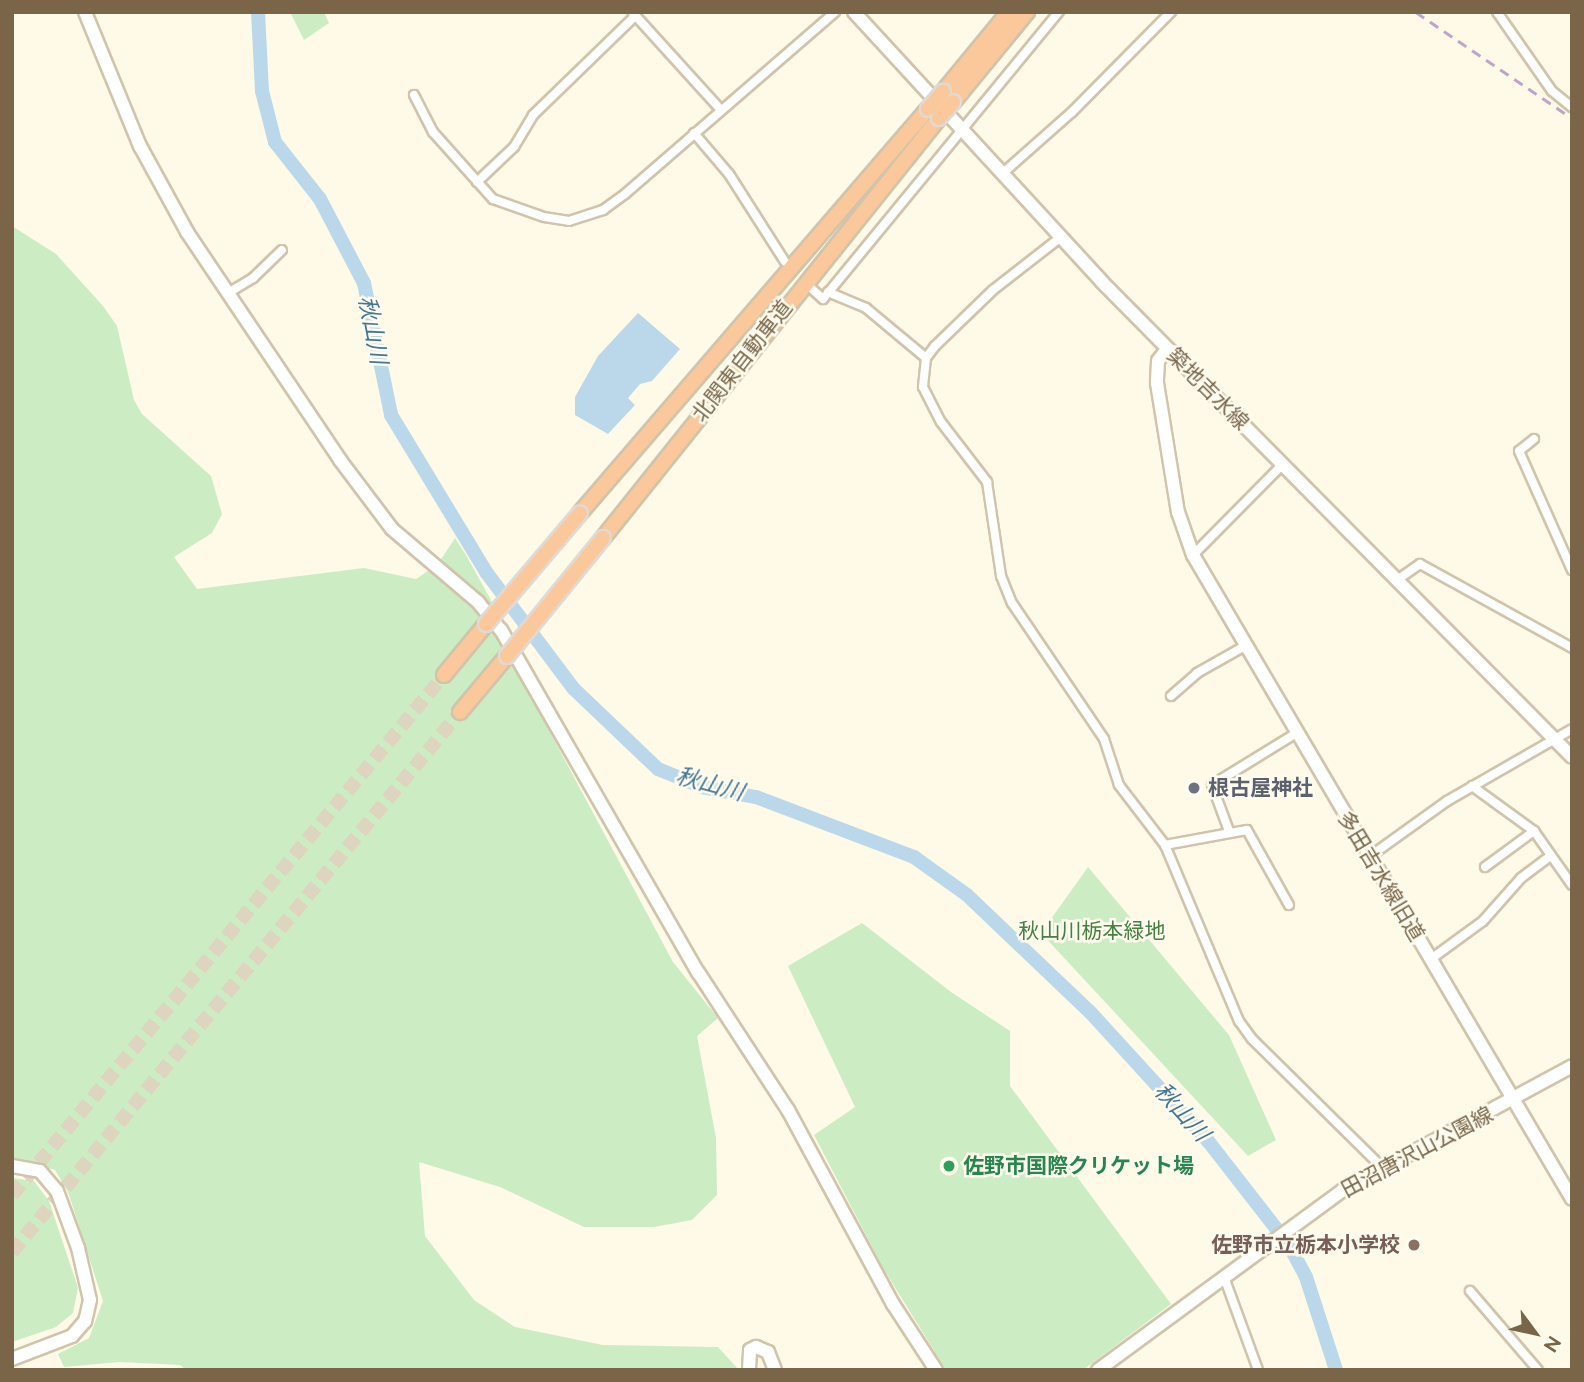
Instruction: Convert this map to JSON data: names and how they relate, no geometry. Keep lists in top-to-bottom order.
{
  "streets": {
    "highway": ["北関東自動車道"],
    "street": ["築地吉水線", "多田吉水線旧道", "田沼唐沢山公園線"]
  },
  "crossings": [
    ["築地吉水線", "多田吉水線旧道"],
    ["多田吉水線旧道", "田沼唐沢山公園線"]
  ],
  "water": ["秋山川"],
  "parks": ["秋山川栃本緑地"],
  "places": ["根古屋神社", "佐野市国際クリケット場", "佐野市立栃本小学校"],
  "north": "bottom right"
}
